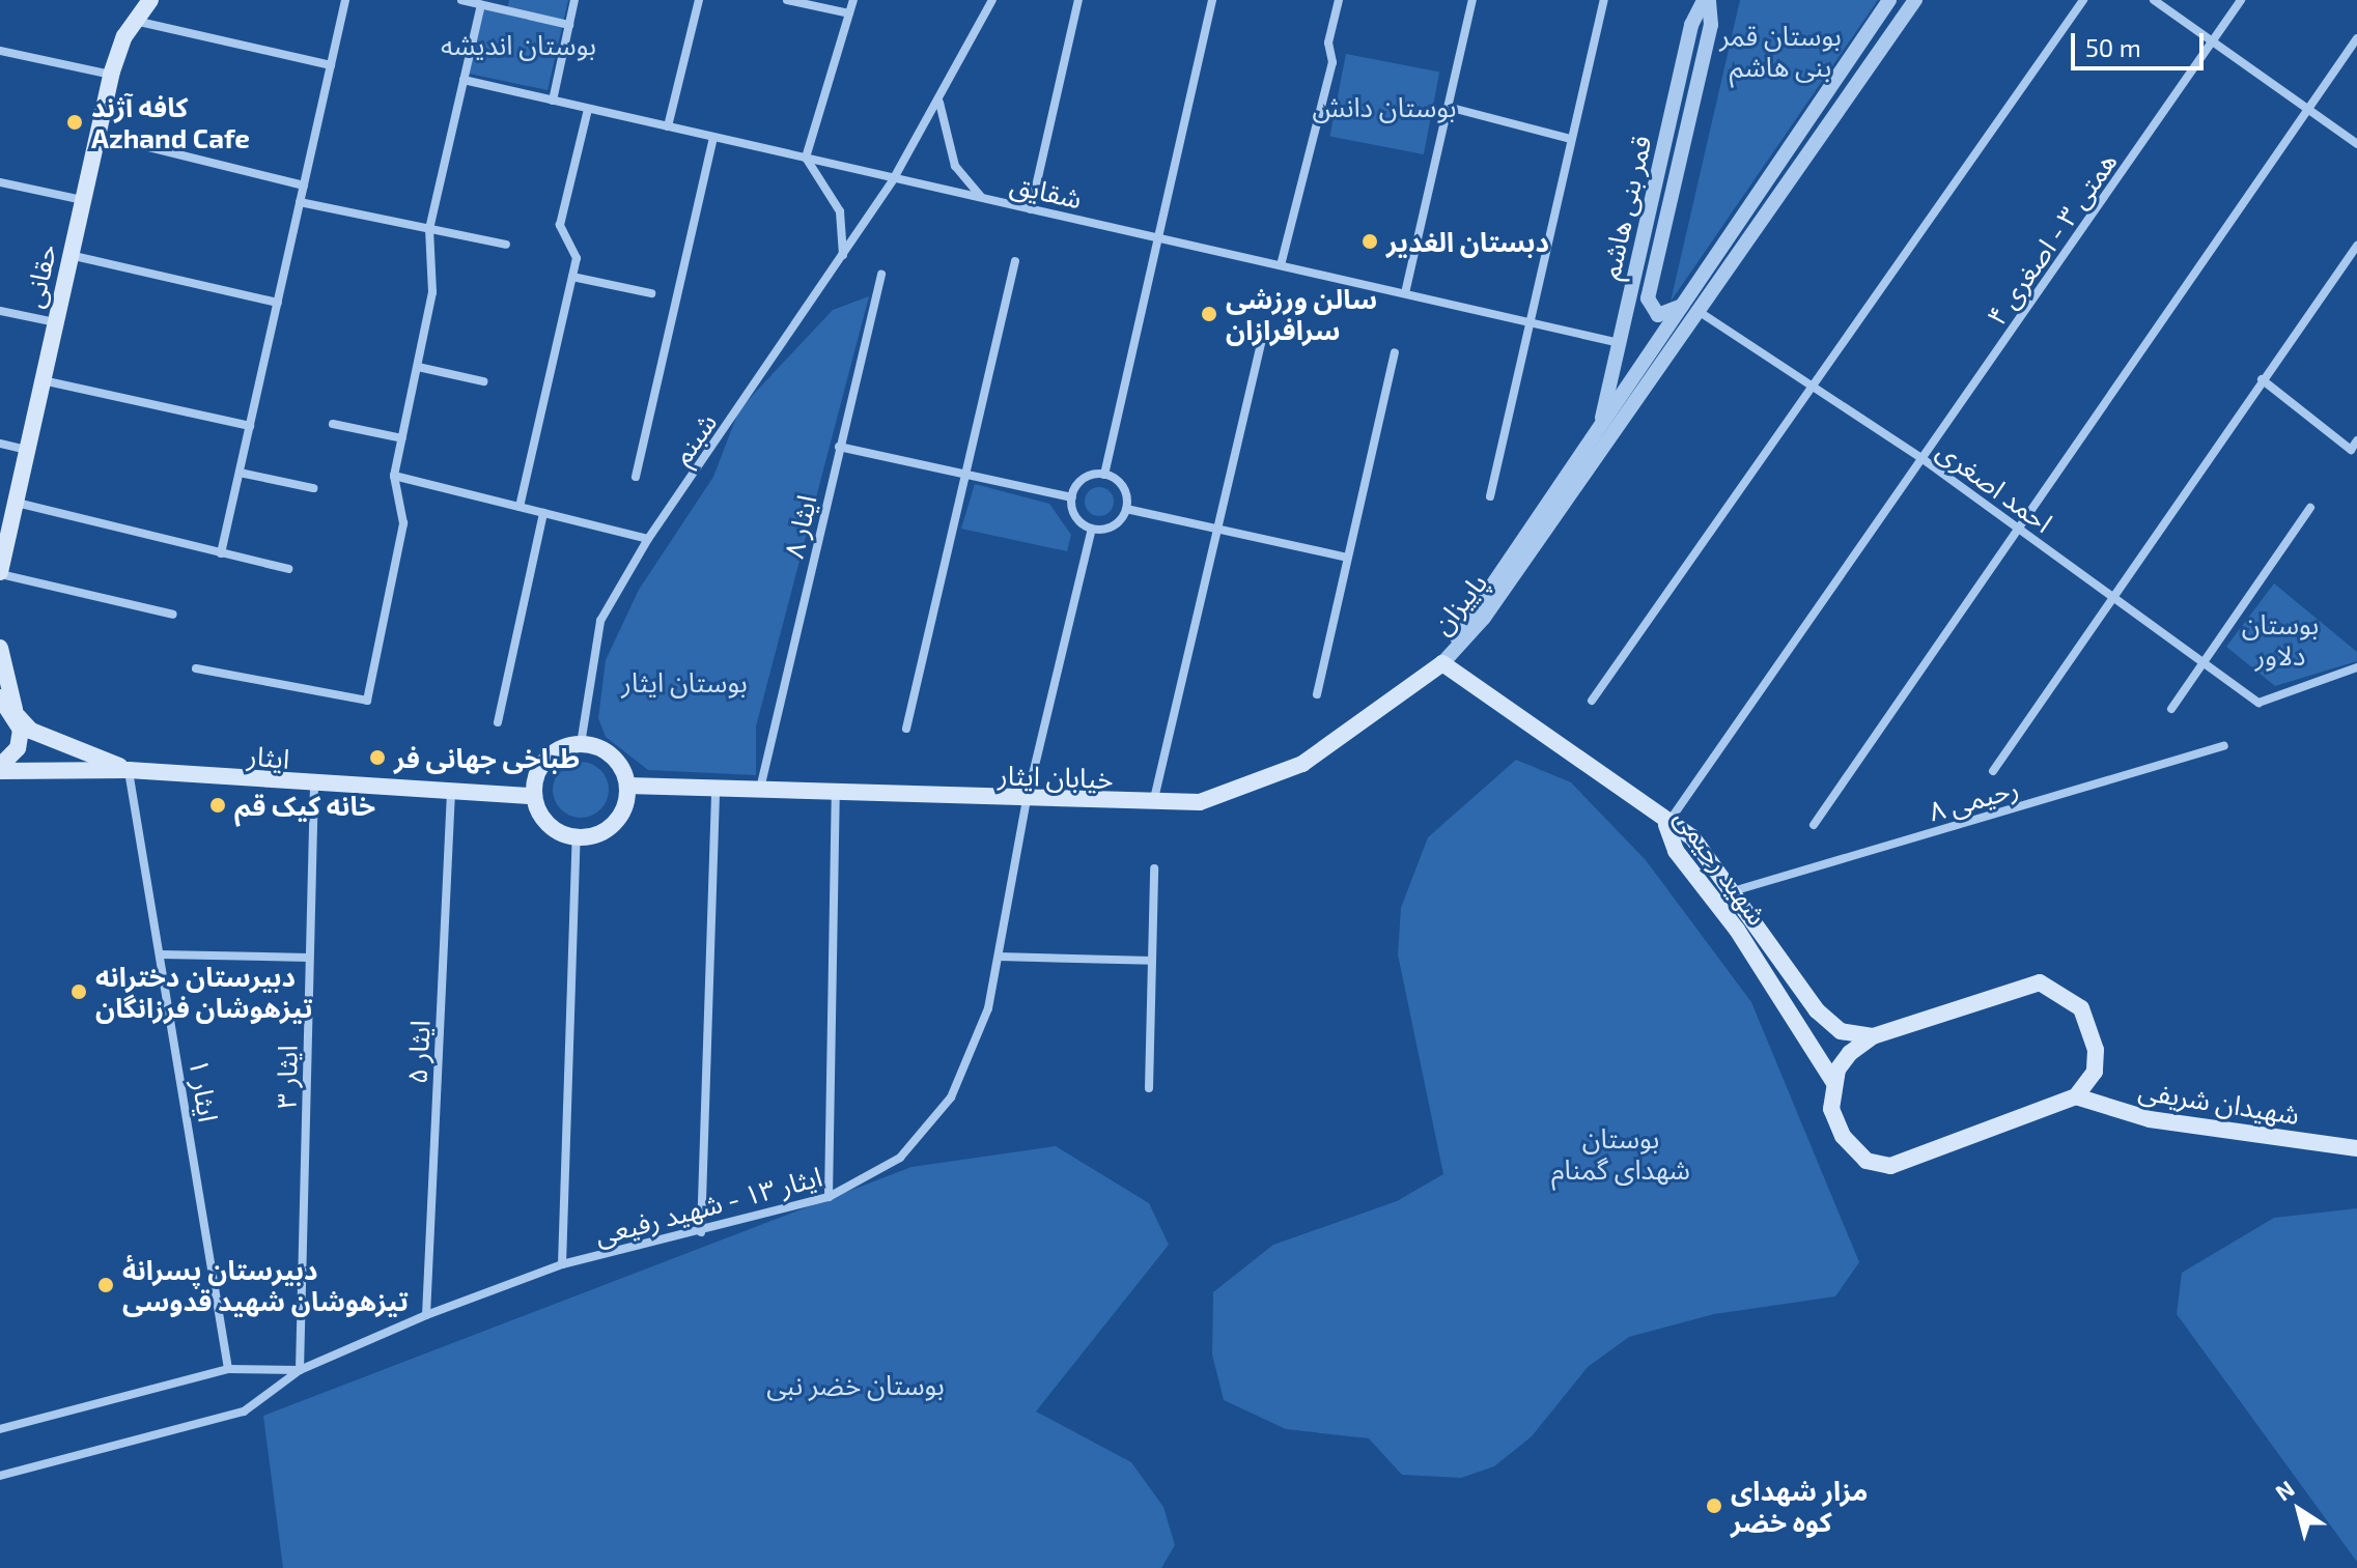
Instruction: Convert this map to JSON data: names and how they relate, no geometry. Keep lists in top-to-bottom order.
{
  "streets": {
    "main road": [
      "حقانی",
      "ایثار",
      "خیابان ایثار",
      "شهید رحیمی",
      "شهیدان شریفی"
    ],
    "street": [
      "شقایق",
      "قمر بنی هاشم",
      "همتی ۳ - اصغری ۴",
      "شبنم",
      "احمد اصغری",
      "ایثار ۸",
      "پاییزان",
      "رحیمی ۸",
      "ایثار ۵",
      "ایثار ۳",
      "ایثار ۱",
      "ایثار ۱۳ - شهید رفیعی"
    ]
  },
  "crossings": [
    ["شقایق", "قمر بنی هاشم"],
    ["شقایق", "شبنم"],
    ["قمر بنی هاشم", "پاییزان"],
    ["همتی ۳ - اصغری ۴", "احمد اصغری"],
    ["همتی ۳ - اصغری ۴", "شهید رحیمی"],
    ["شبنم", "ایثار"],
    ["شبنم", "خیابان ایثار"],
    ["احمد اصغری", "پاییزان"],
    ["ایثار ۸", "خیابان ایثار"],
    ["پاییزان", "خیابان ایثار"],
    ["پاییزان", "شهید رحیمی"],
    ["ایثار", "خیابان ایثار"],
    ["ایثار", "ایثار ۵"],
    ["ایثار", "ایثار ۳"],
    ["ایثار", "ایثار ۱"],
    ["خیابان ایثار", "شهید رحیمی"],
    ["خیابان ایثار", "ایثار ۱۳ - شهید رفیعی"],
    ["ایثار ۵", "ایثار ۱۳ - شهید رفیعی"],
    ["ایثار ۳", "ایثار ۱۳ - شهید رفیعی"],
    ["ایثار ۱", "ایثار ۱۳ - شهید رفیعی"]
  ],
  "parks": [
    "بوستان قمر بنی هاشم",
    "بوستان اندیشه",
    "بوستان دانش",
    "بوستان دلاور",
    "بوستان ایثار",
    "بوستان شهدای گمنام",
    "بوستان خضر نبی"
  ],
  "places": [
    "کافه آژند Azhand Cafe",
    "دبستان الغدیر",
    "سالن ورزشی سرافرازان",
    "طباخی جهانی فر",
    "خانه کیک قم",
    "دبیرستان دخترانه تیزهوشان فرزانگان",
    "دبیرستان پسرانهٔ تیزهوشان شهید قدوسی",
    "مزار شهدای کوه خضر"
  ],
  "scale_bar": "50 m",
  "north": "top left"
}
